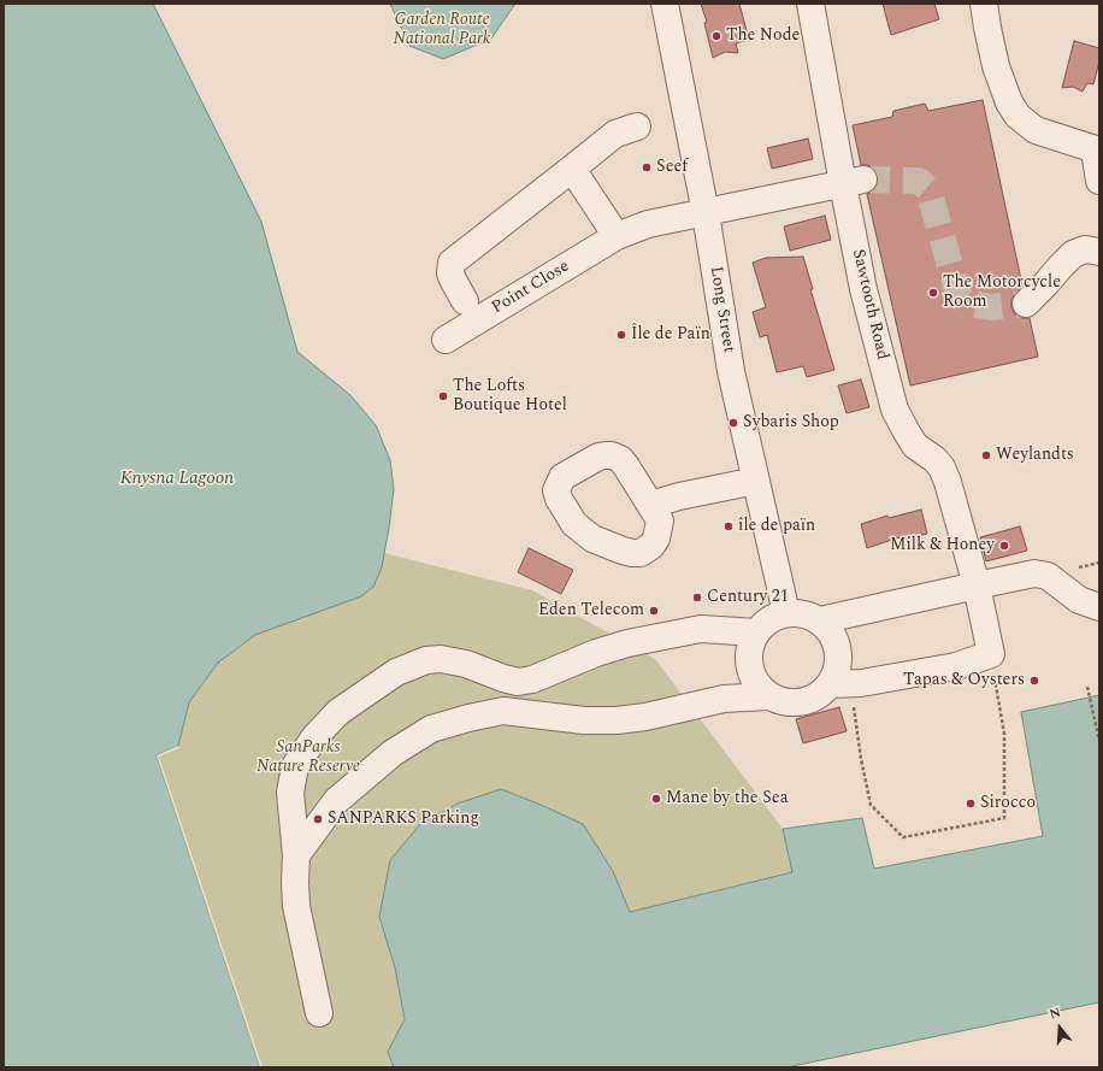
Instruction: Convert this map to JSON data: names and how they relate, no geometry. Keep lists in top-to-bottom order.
{
  "streets": {
    "street": ["Point Close", "Sawtooth Road", "Long Street"]
  },
  "crossings": [
    ["Point Close", "Sawtooth Road"],
    ["Point Close", "Long Street"]
  ],
  "water": ["Knysna Lagoon"],
  "parks": ["Garden Route National Park", "SanParks Nature Reserve"],
  "places": [
    "The Node",
    "Seef",
    "The Motorcycle Room",
    "Île de Païn",
    "The Lofts Boutique Hotel",
    "Sybaris Shop",
    "Weylandts",
    "île de païn",
    "Milk & Honey",
    "Century 21",
    "Eden Telecom",
    "Tapas & Oysters",
    "Mane by the Sea",
    "Sirocco",
    "SANPARKS Parking"
  ],
  "north": "top"
}
